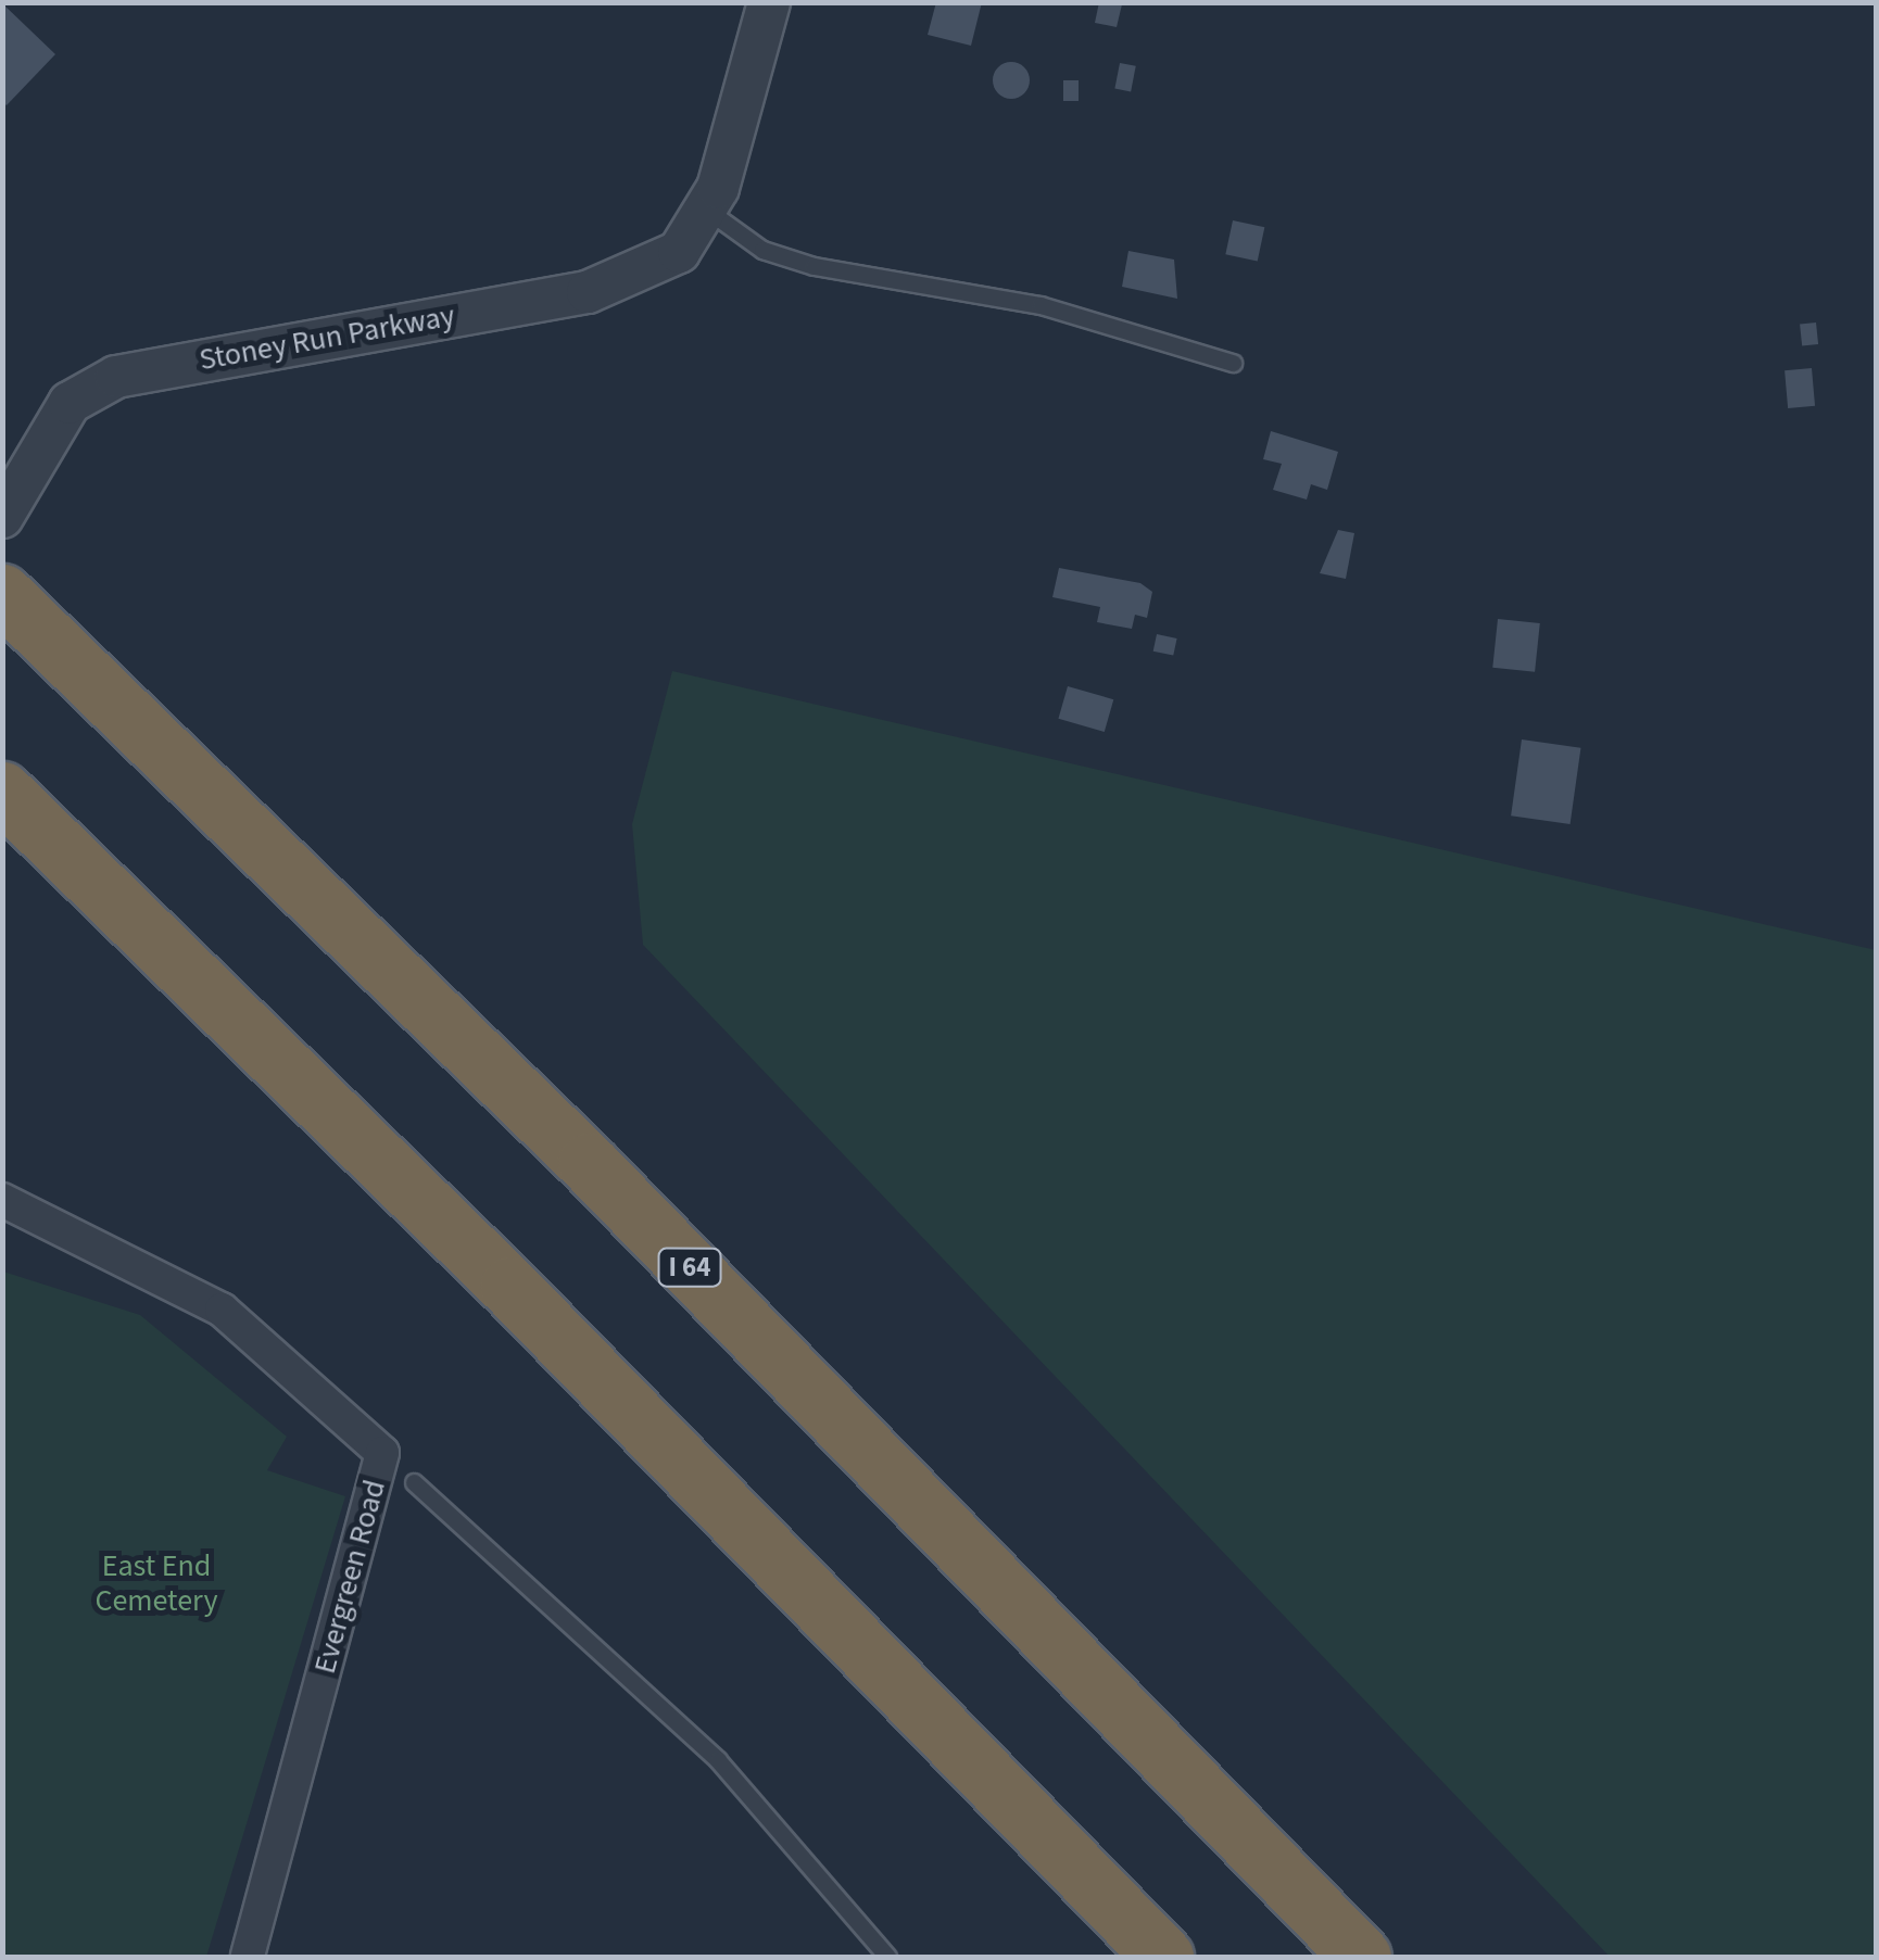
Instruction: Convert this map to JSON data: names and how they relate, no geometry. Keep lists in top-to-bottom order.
{
  "streets": {
    "highway": ["I 64"],
    "street": ["Stoney Run Parkway", "Evergreen Road"]
  },
  "parks": ["East End Cemetery"]
}
